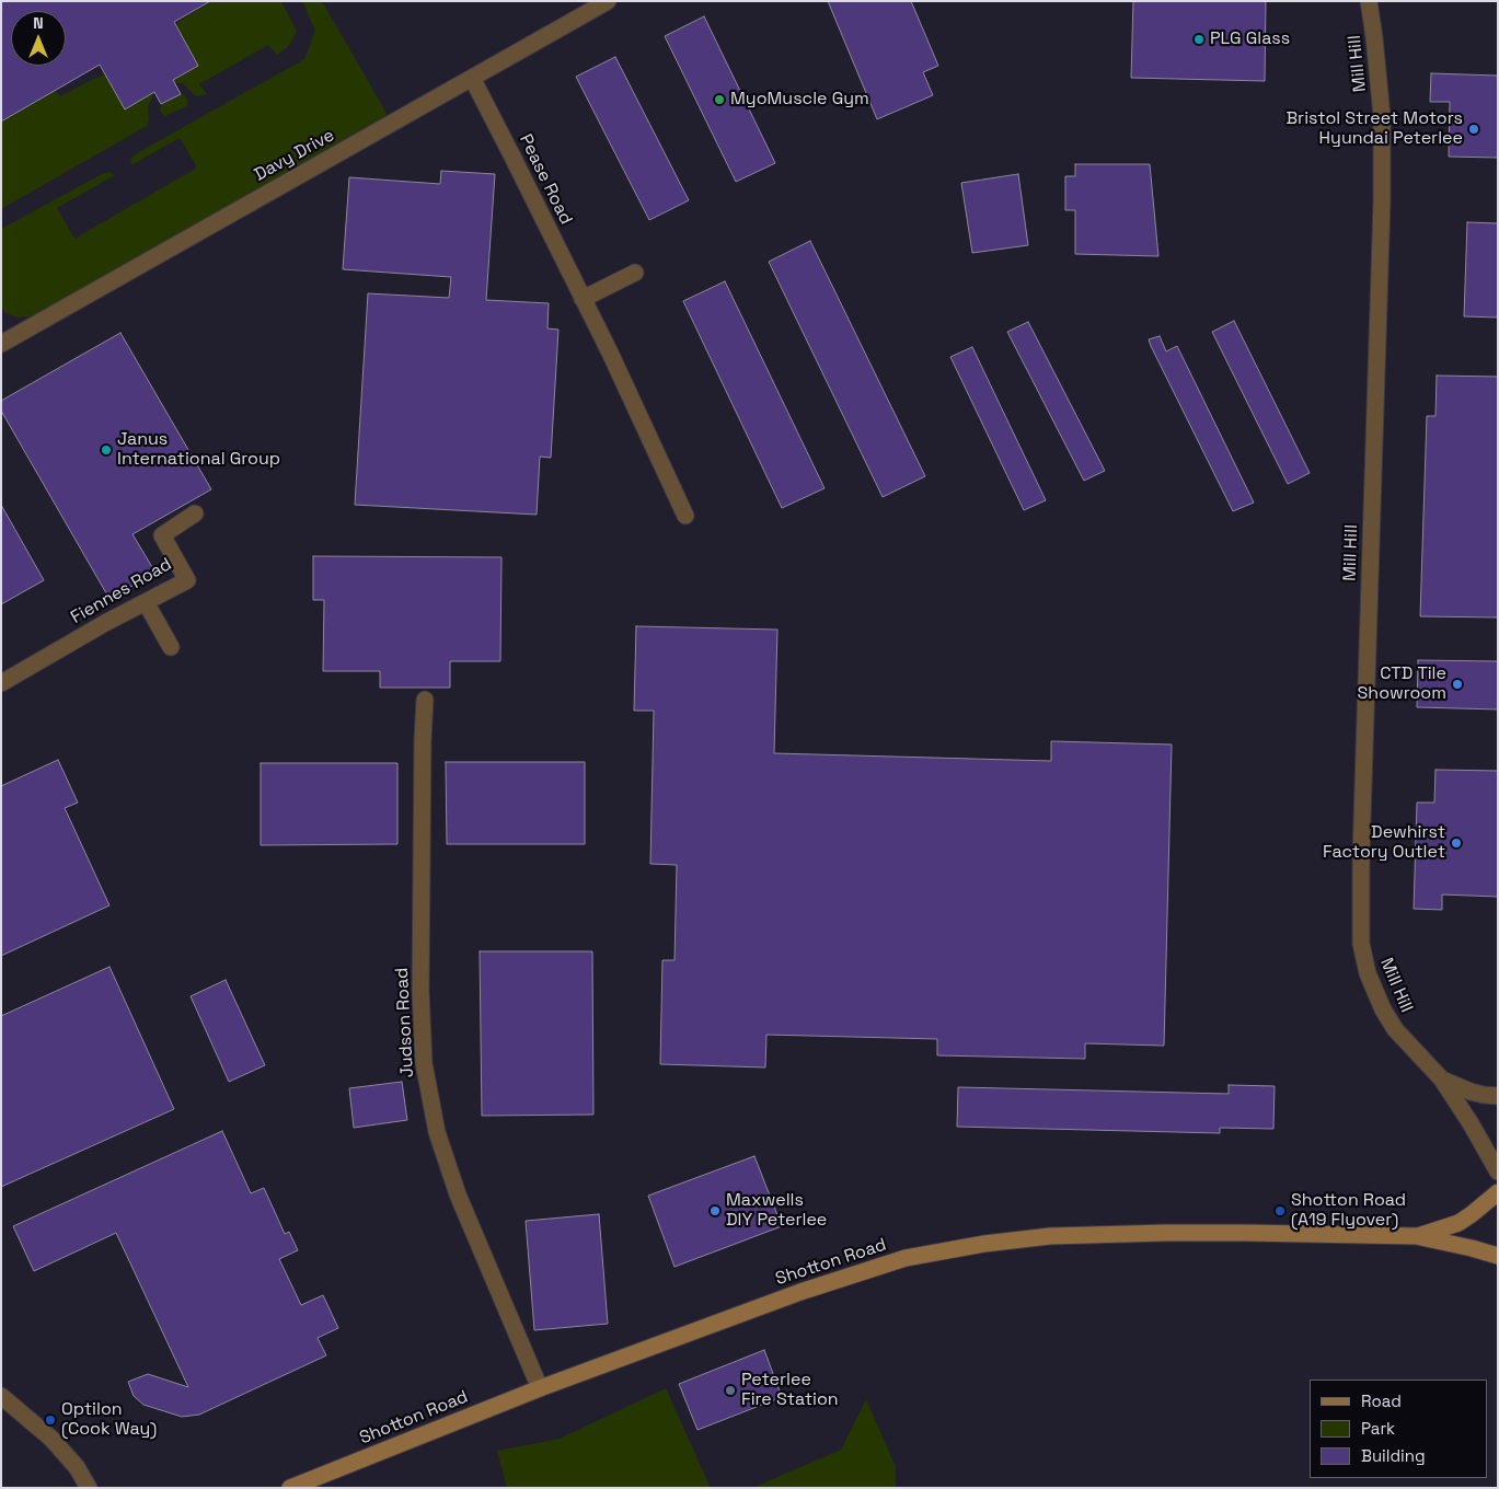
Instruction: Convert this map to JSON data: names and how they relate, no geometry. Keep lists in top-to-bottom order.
{
  "streets": {
    "street": [
      "Mill Hill",
      "Davy Drive",
      "Pease Road",
      "Fiennes Road",
      "Judson Road",
      "Shotton Road"
    ]
  },
  "crossings": [
    ["Davy Drive", "Pease Road"],
    ["Judson Road", "Shotton Road"]
  ],
  "places": [
    "PLG Glass",
    "MyoMuscle Gym",
    "Bristol Street Motors Hyundai Peterlee",
    "Janus International Group",
    "CTD Tile Showroom",
    "Dewhirst Factory Outlet",
    "Maxwells DIY Peterlee",
    "Shotton Road (A19 Flyover)",
    "Peterlee Fire Station",
    "Optilon (Cook Way)"
  ],
  "legend": ["Road", "Park", "Building"],
  "north": "top"
}
